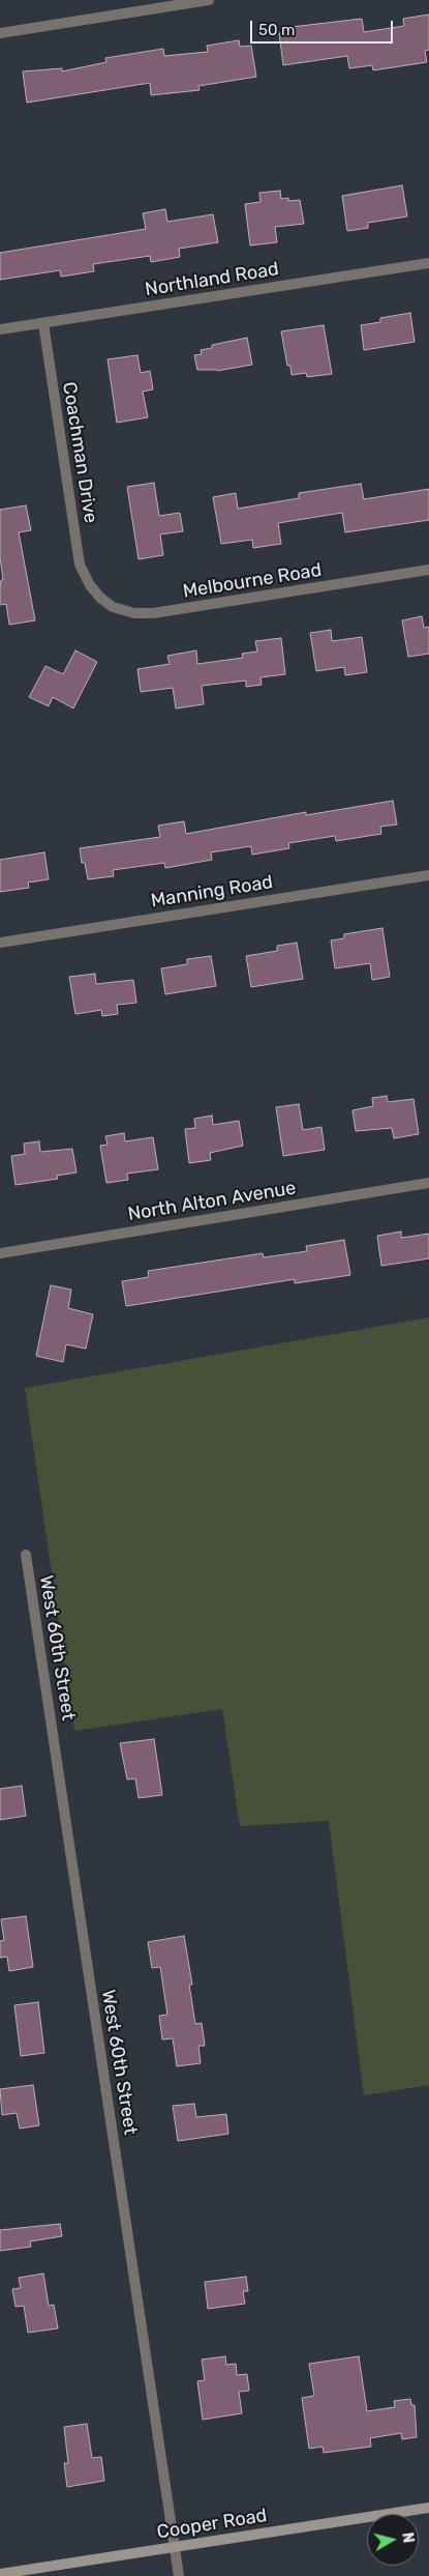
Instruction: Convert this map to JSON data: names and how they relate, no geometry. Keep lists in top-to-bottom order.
{
  "streets": {
    "main road": ["Cooper Road"],
    "street": [
      "Northland Road",
      "Coachman Drive",
      "Melbourne Road",
      "Manning Road",
      "North Alton Avenue",
      "West 60th Street"
    ]
  },
  "crossings": [
    ["Northland Road", "Coachman Drive"],
    ["Coachman Drive", "Melbourne Road"],
    ["West 60th Street", "Cooper Road"]
  ],
  "scale_bar": "50 m",
  "north": "right"
}
